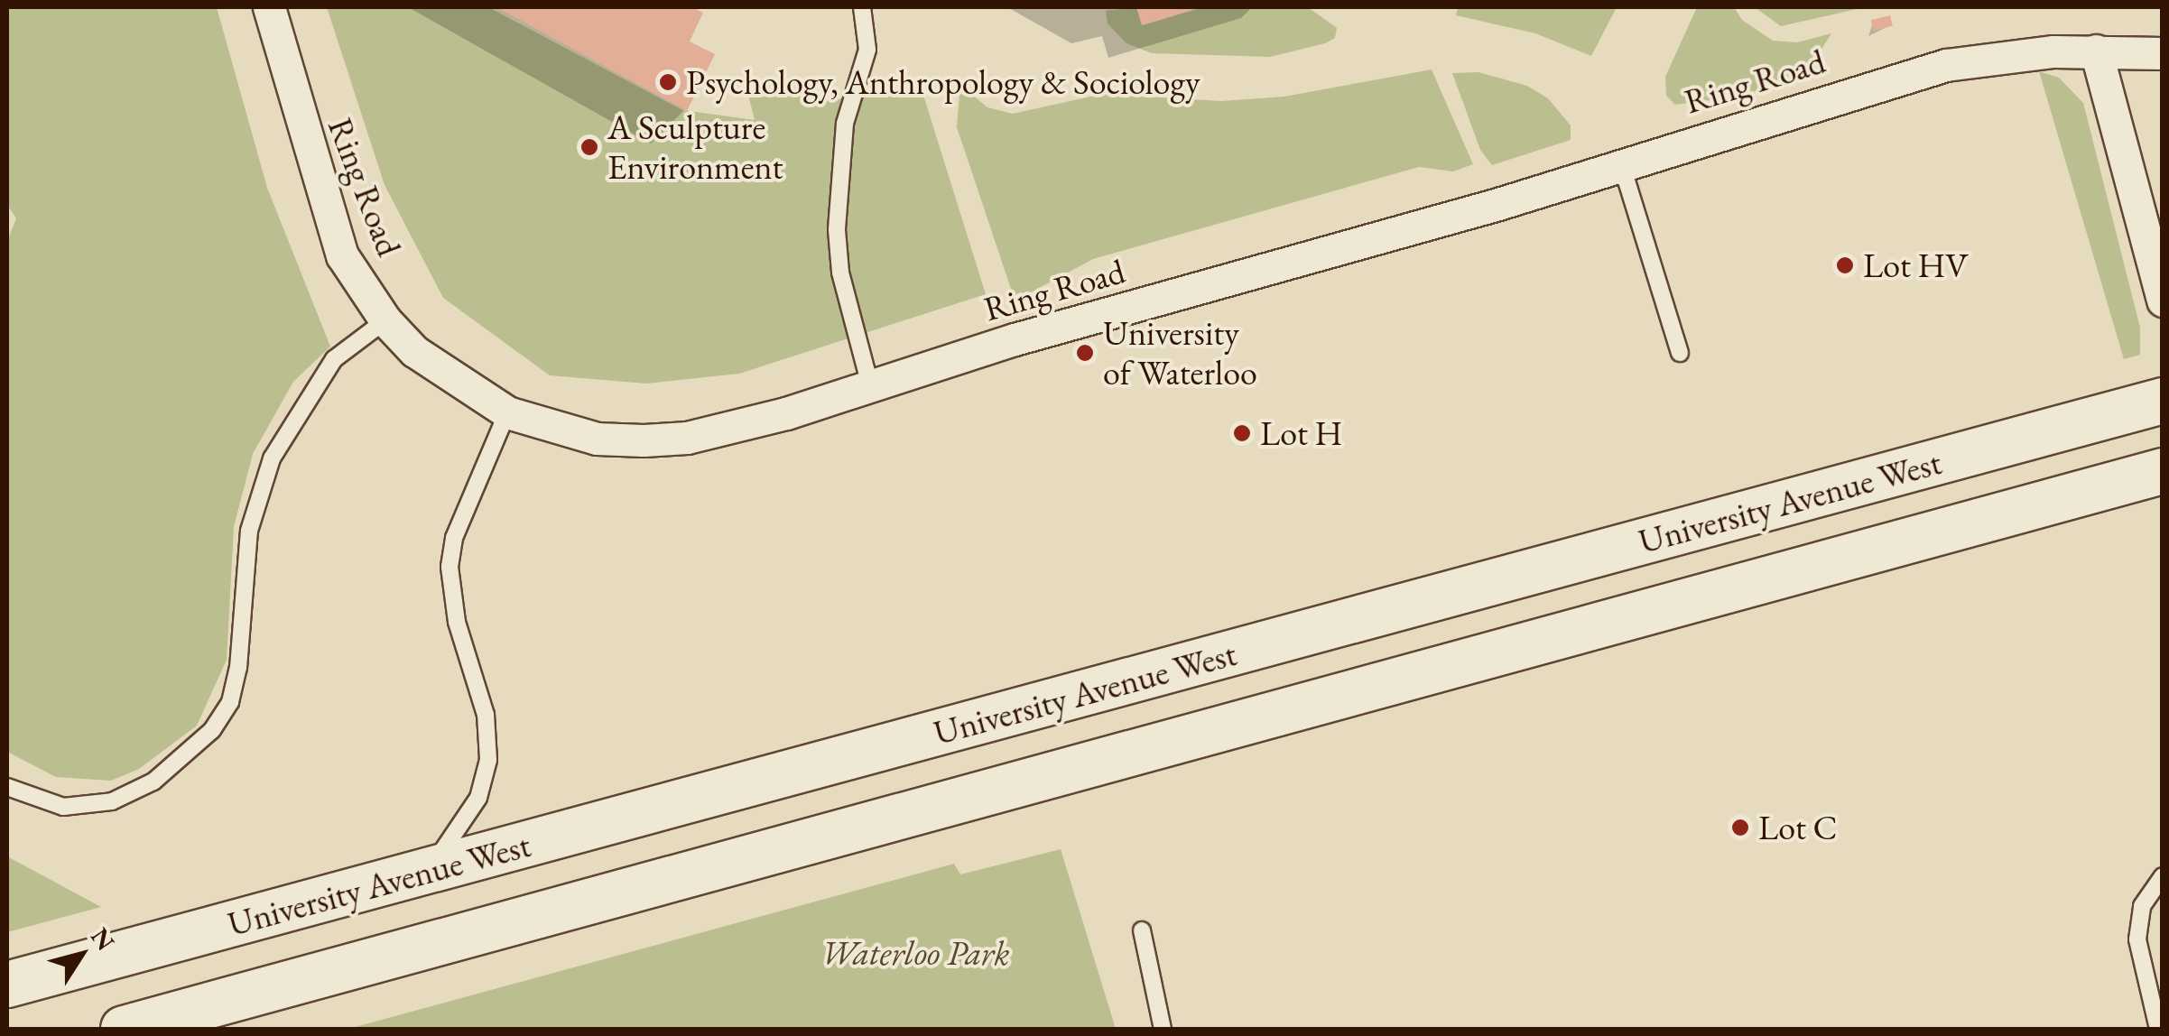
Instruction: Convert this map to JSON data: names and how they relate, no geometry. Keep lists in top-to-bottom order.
{
  "streets": {
    "main road": ["University Avenue West"],
    "street": ["Ring Road"]
  },
  "parks": ["Waterloo Park"],
  "places": [
    "Psychology, Anthropology & Sociology",
    "A Sculpture Environment",
    "Lot HV",
    "University of Waterloo",
    "Lot H",
    "Lot C"
  ],
  "north": "top right"
}
